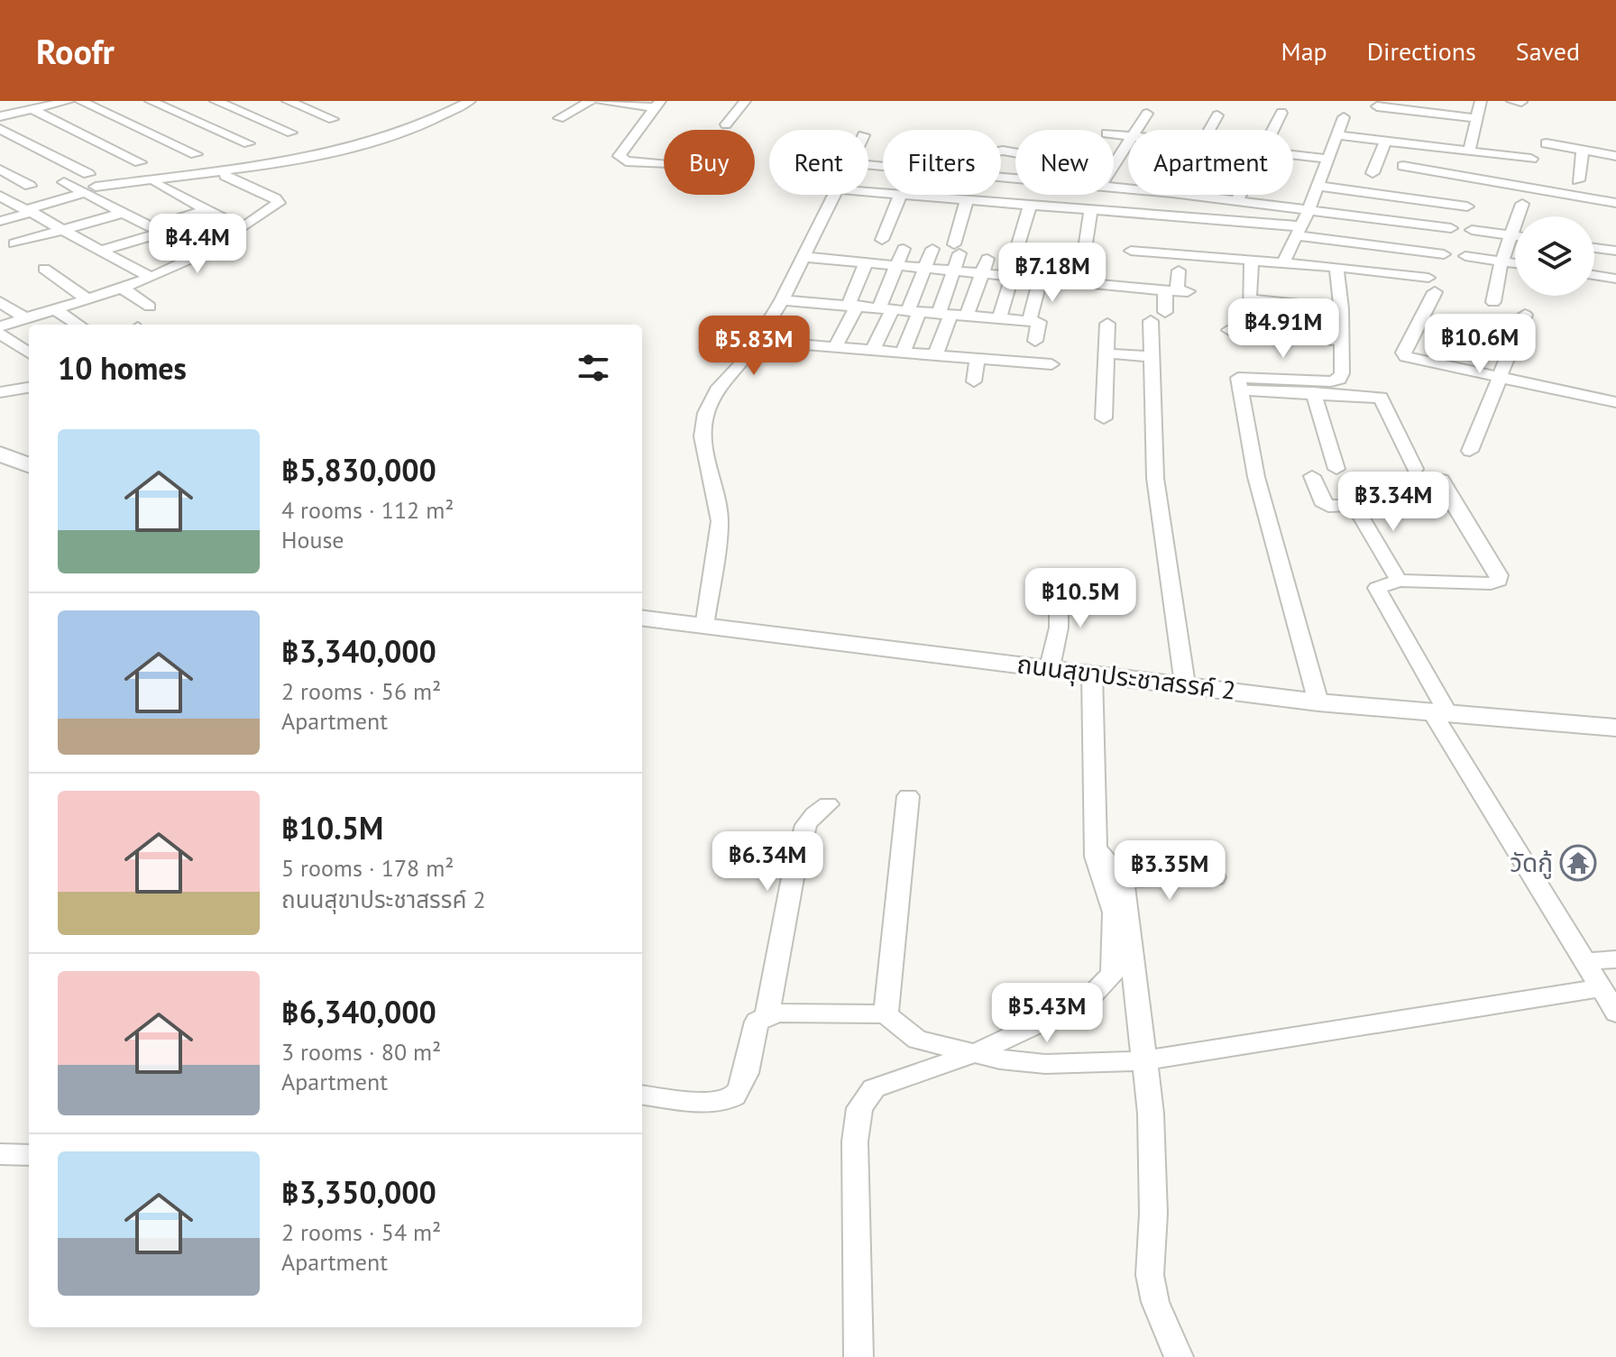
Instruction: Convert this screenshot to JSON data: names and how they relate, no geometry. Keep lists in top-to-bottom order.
{
  "streets": {
    "street": ["ถนนสุขาประชาสรรค์ 2"]
  },
  "places": {
    "temple": ["วัดกู้"]
  },
  "page": {
    "header": "Roofr",
    "nav": ["Map", "Directions", "Saved"],
    "chip": [
      "Buy",
      "Rent",
      "Filters",
      "New",
      "Apartment"
    ],
    "price": [
      "฿4.4M",
      "฿7.18M",
      "฿4.91M",
      "฿10.6M",
      "฿5.83M",
      "฿3.34M",
      "฿10.5M",
      "฿6.34M",
      "฿3.35M",
      "฿5.43M"
    ],
    "heading": "10 homes",
    "list": [
      {
        "name": "฿5,830,000",
        "note": "4 rooms · 112 m² · House"
      },
      {
        "name": "฿3,340,000",
        "note": "2 rooms · 56 m² · Apartment"
      },
      {
        "name": "฿10.5M",
        "note": "5 rooms · 178 m² · ถนนสุขาประชาสรรค์ 2"
      },
      {
        "name": "฿6,340,000",
        "note": "3 rooms · 80 m² · Apartment"
      },
      {
        "name": "฿3,350,000",
        "note": "2 rooms · 54 m² · Apartment"
      }
    ]
  }
}
